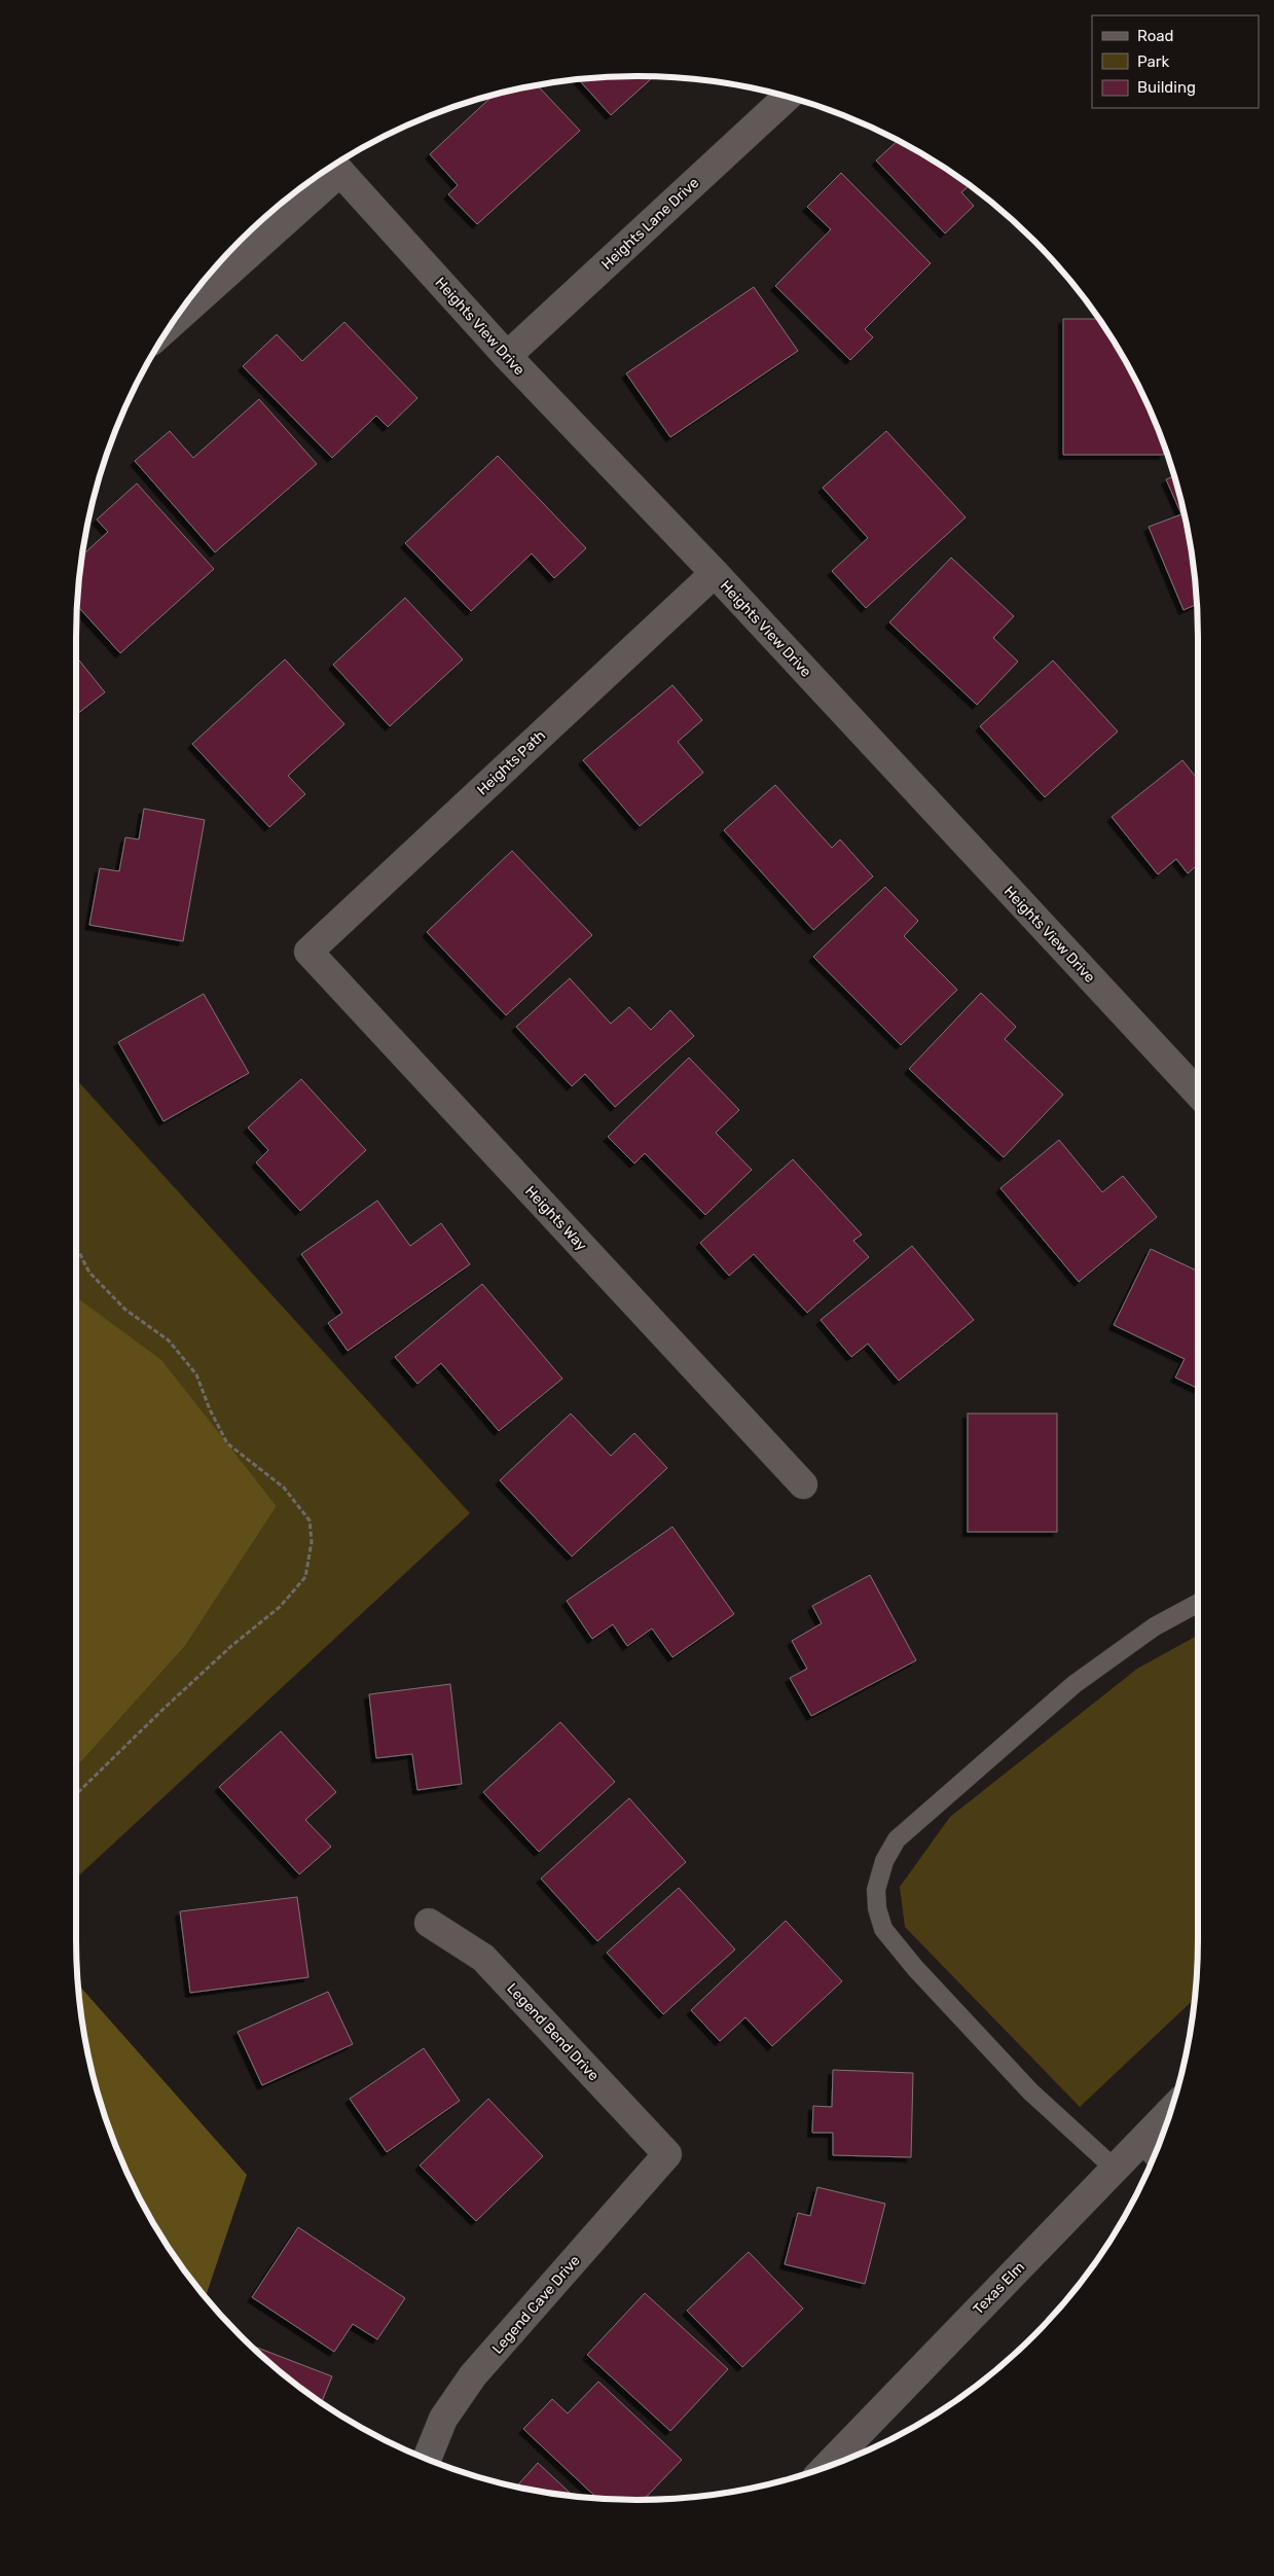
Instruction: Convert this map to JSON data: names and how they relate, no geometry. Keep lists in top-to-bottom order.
{
  "streets": {
    "street": [
      "Heights Lane Drive",
      "Heights View Drive",
      "Heights Path",
      "Heights Way",
      "Legend Bend Drive",
      "Texas Elm",
      "Legend Cave Drive"
    ]
  },
  "crossings": [
    ["Heights Lane Drive", "Heights View Drive"],
    ["Heights View Drive", "Heights Path"],
    ["Heights Path", "Heights Way"],
    ["Legend Bend Drive", "Legend Cave Drive"]
  ],
  "legend": ["Road", "Park", "Building"]
}
